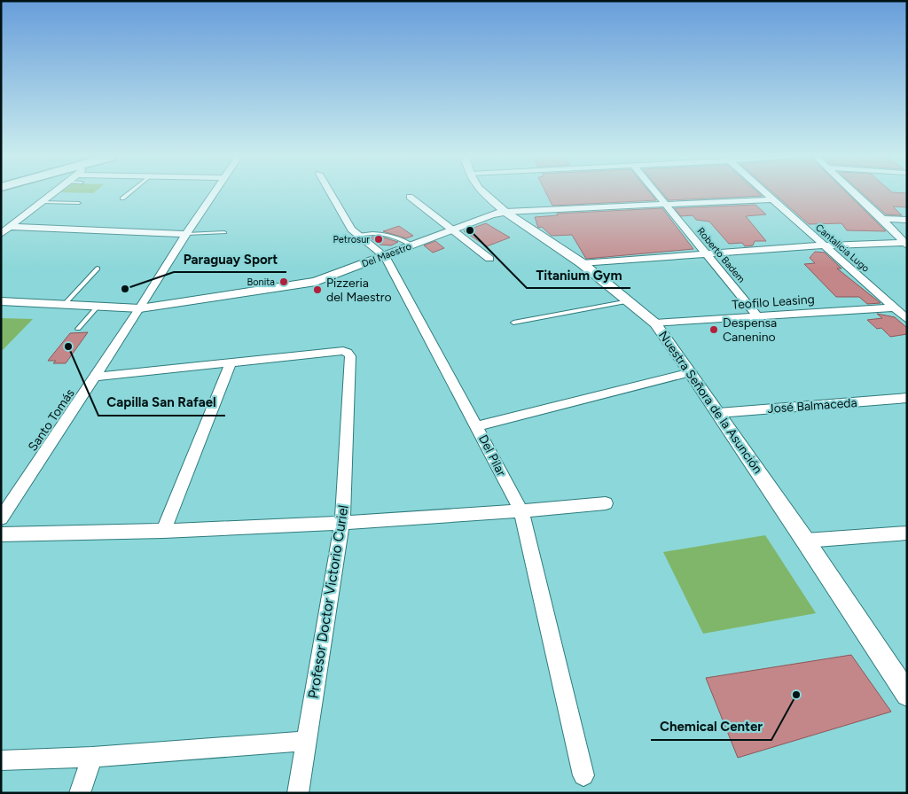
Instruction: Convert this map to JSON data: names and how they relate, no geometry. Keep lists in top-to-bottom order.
{
  "streets": {
    "street": [
      "Cantalicia Lugo",
      "Del Maestro",
      "Roberto Badem",
      "Teofilo Leasing",
      "Nuestra Señora de la Asunción",
      "José Balmaceda",
      "Santo Tomás",
      "Del Pilar",
      "Profesor Doctor Victorio Curiel"
    ]
  },
  "crossings": [
    ["Cantalicia Lugo", "Del Maestro"],
    ["Cantalicia Lugo", "Teofilo Leasing"],
    ["Del Maestro", "Roberto Badem"],
    ["Del Maestro", "Nuestra Señora de la Asunción"],
    ["Del Maestro", "Santo Tomás"],
    ["Del Maestro", "Del Pilar"],
    ["Roberto Badem", "Teofilo Leasing"],
    ["Teofilo Leasing", "Nuestra Señora de la Asunción"],
    ["Nuestra Señora de la Asunción", "José Balmaceda"]
  ],
  "places": [
    "Titanium Gym",
    "Petrosur",
    "Bonita",
    "Paraguay Sport",
    "Pizzeria del Maestro",
    "Despensa Canenino",
    "Capilla San Rafael",
    "Chemical Center"
  ]
}
